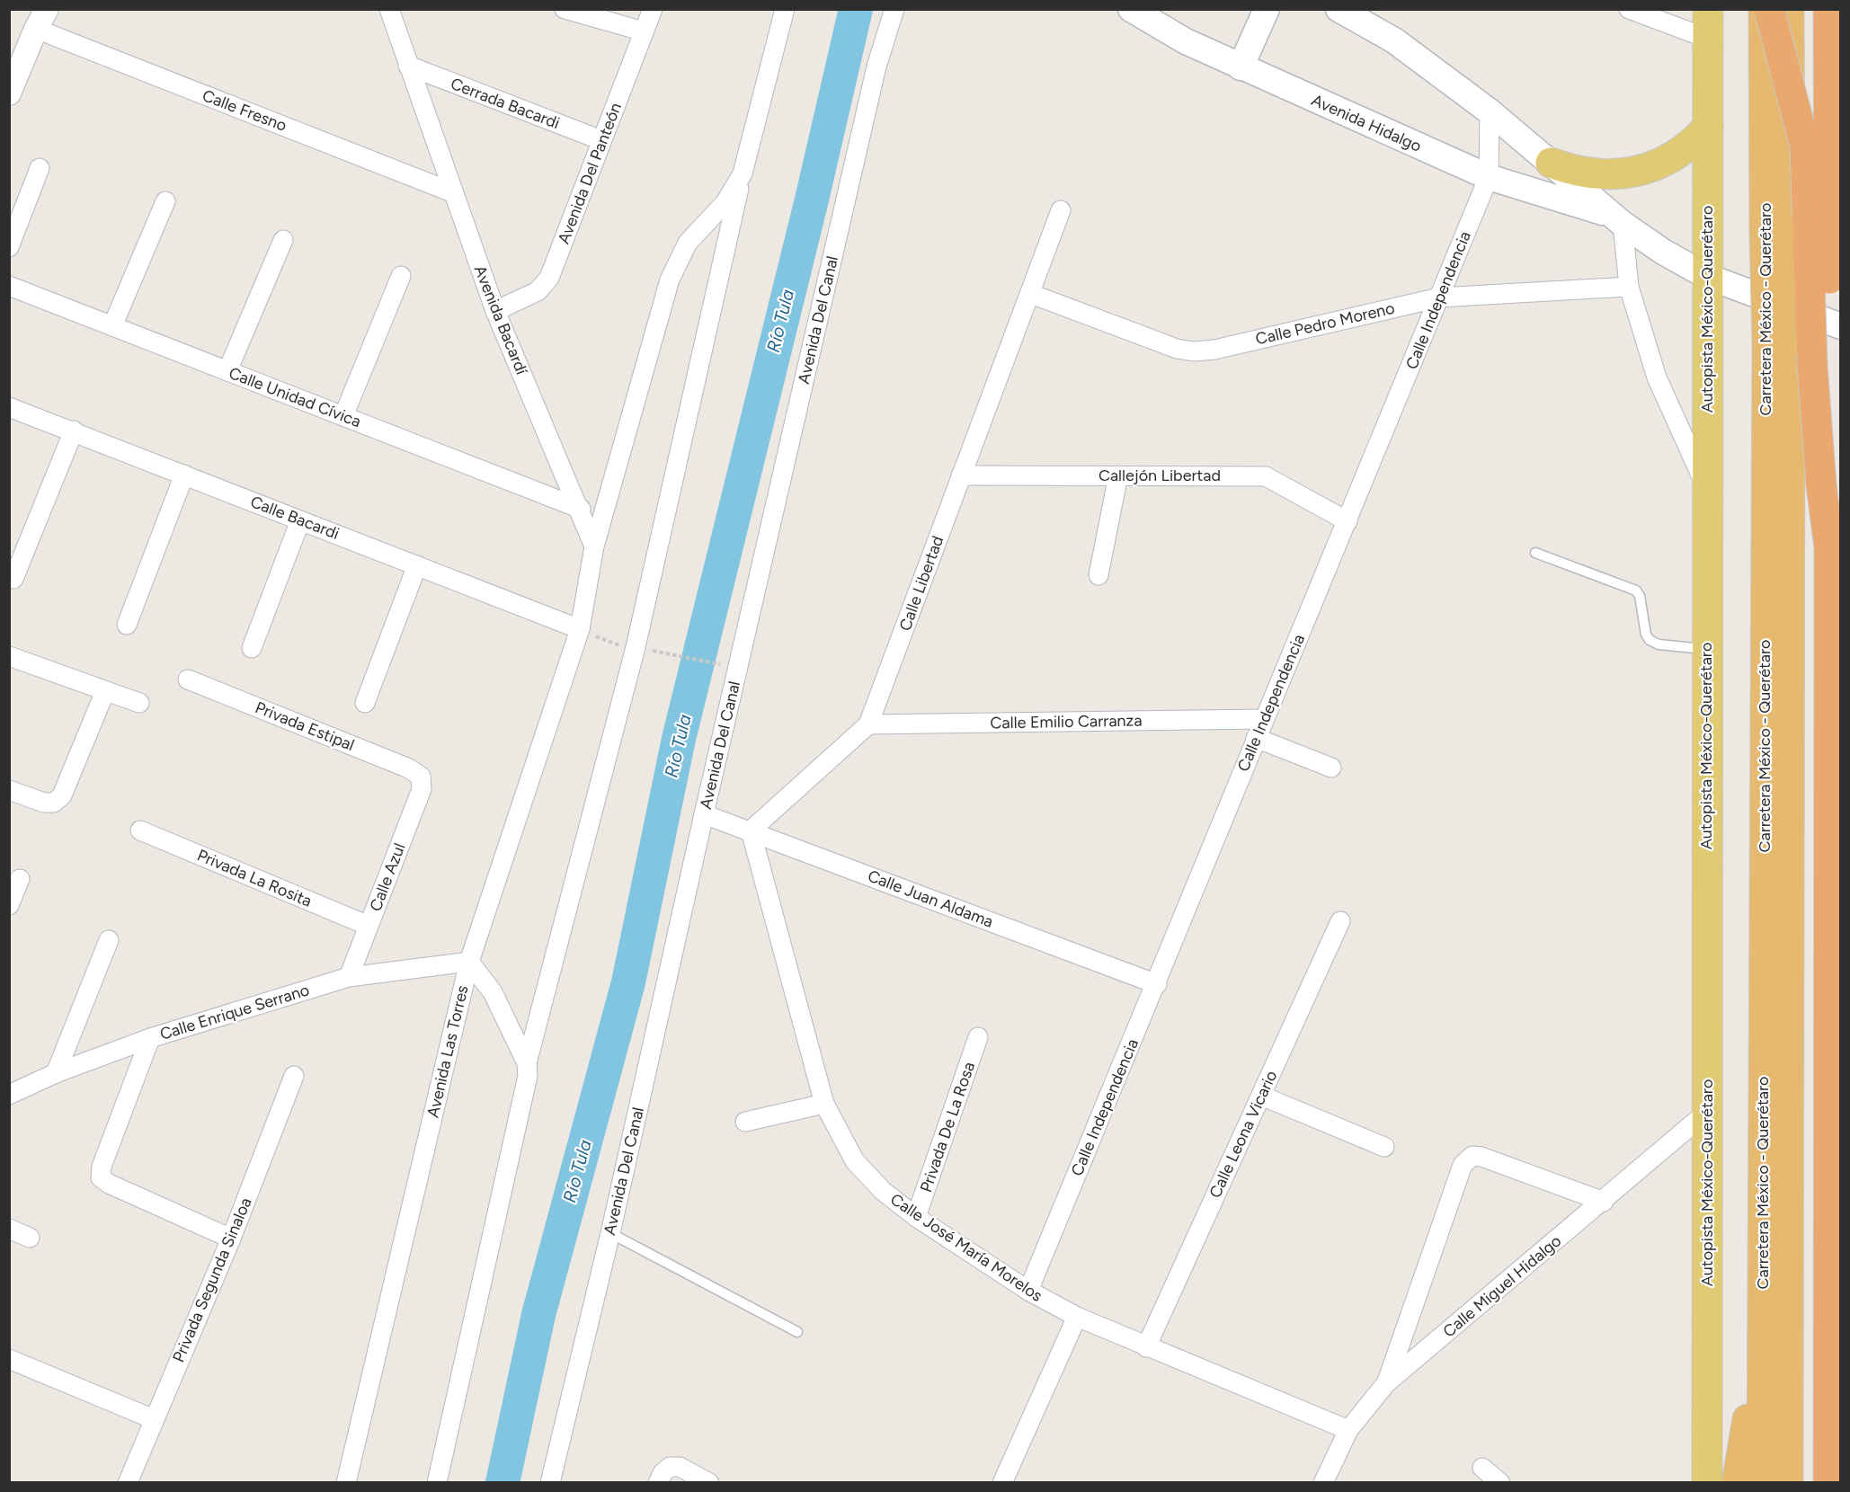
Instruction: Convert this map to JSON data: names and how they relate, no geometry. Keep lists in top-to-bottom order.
{
  "streets": {
    "highway": ["Carretera México - Querétaro"],
    "main road": ["Avenida Hidalgo", "Autopista México-Querétaro"],
    "street": [
      "Cerrada Bacardi",
      "Calle Fresno",
      "Avenida Del Panteón",
      "Calle Independencia",
      "Avenida Bacardí",
      "Avenida Del Canal",
      "Calle Pedro Moreno",
      "Calle Unidad Cívica",
      "Callejón Libertad",
      "Calle Bacardi",
      "Calle Libertad",
      "Calle Emilio Carranza",
      "Privada Estipal",
      "Calle Azul",
      "Privada La Rosita",
      "Calle Juan Aldama",
      "Calle Enrique Serrano",
      "Avenida Las Torres",
      "Privada De La Rosa",
      "Calle Leona Vicario",
      "Calle José María Morelos",
      "Privada Segunda Sinaloa",
      "Calle Miguel Hidalgo"
    ]
  },
  "crossings": [
    ["Cerrada Bacardi", "Avenida Del Panteón"],
    ["Cerrada Bacardi", "Avenida Bacardí"],
    ["Calle Fresno", "Avenida Bacardí"],
    ["Avenida Hidalgo", "Calle Independencia"],
    ["Avenida Hidalgo", "Autopista México-Querétaro"],
    ["Avenida Del Panteón", "Avenida Bacardí"],
    ["Calle Independencia", "Calle Pedro Moreno"],
    ["Calle Independencia", "Callejón Libertad"],
    ["Calle Independencia", "Calle Emilio Carranza"],
    ["Calle Independencia", "Calle Juan Aldama"],
    ["Calle Independencia", "Calle José María Morelos"],
    ["Autopista México-Querétaro", "Calle Miguel Hidalgo"],
    ["Avenida Bacardí", "Calle Unidad Cívica"],
    ["Avenida Bacardí", "Calle Bacardi"],
    ["Avenida Bacardí", "Avenida Las Torres"],
    ["Avenida Del Canal", "Calle Juan Aldama"],
    ["Calle Pedro Moreno", "Calle Libertad"],
    ["Callejón Libertad", "Calle Libertad"],
    ["Calle Bacardi", "Avenida Las Torres"],
    ["Calle Libertad", "Calle Emilio Carranza"],
    ["Calle Libertad", "Calle Juan Aldama"],
    ["Calle Libertad", "Calle José María Morelos"],
    ["Privada Estipal", "Calle Azul"],
    ["Calle Azul", "Privada La Rosita"],
    ["Calle Azul", "Calle Enrique Serrano"],
    ["Calle Juan Aldama", "Calle José María Morelos"],
    ["Calle Enrique Serrano", "Avenida Las Torres"],
    ["Privada De La Rosa", "Calle José María Morelos"],
    ["Calle Leona Vicario", "Calle José María Morelos"],
    ["Calle José María Morelos", "Calle Miguel Hidalgo"]
  ],
  "water": ["Río Tula"]
}
